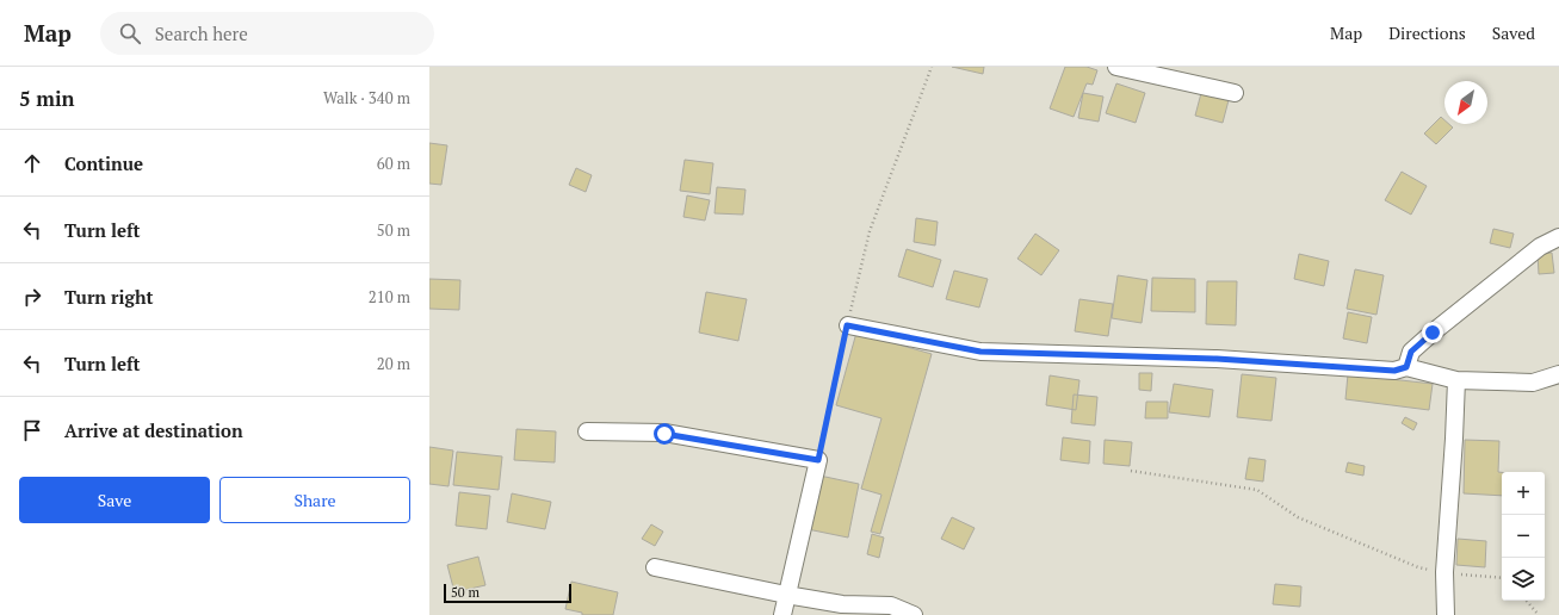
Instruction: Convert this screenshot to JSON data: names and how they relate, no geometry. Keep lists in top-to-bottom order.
{
  "scale_bar": "50 m",
  "north": "bottom left",
  "page": {
    "header": "Map",
    "search": "Search here",
    "nav": ["Map", "Directions", "Saved"],
    "heading": ["5 min", "Walk · 340 m"],
    "list": [
      ["Continue", "60 m"],
      ["Turn left", "50 m"],
      ["Turn right", "210 m"],
      ["Turn left", "20 m"],
      "Arrive at destination"
    ],
    "buttons": ["Save", "Share"],
    "map_buttons": ["+", "−"],
    "scale": "50 m"
  }
}
